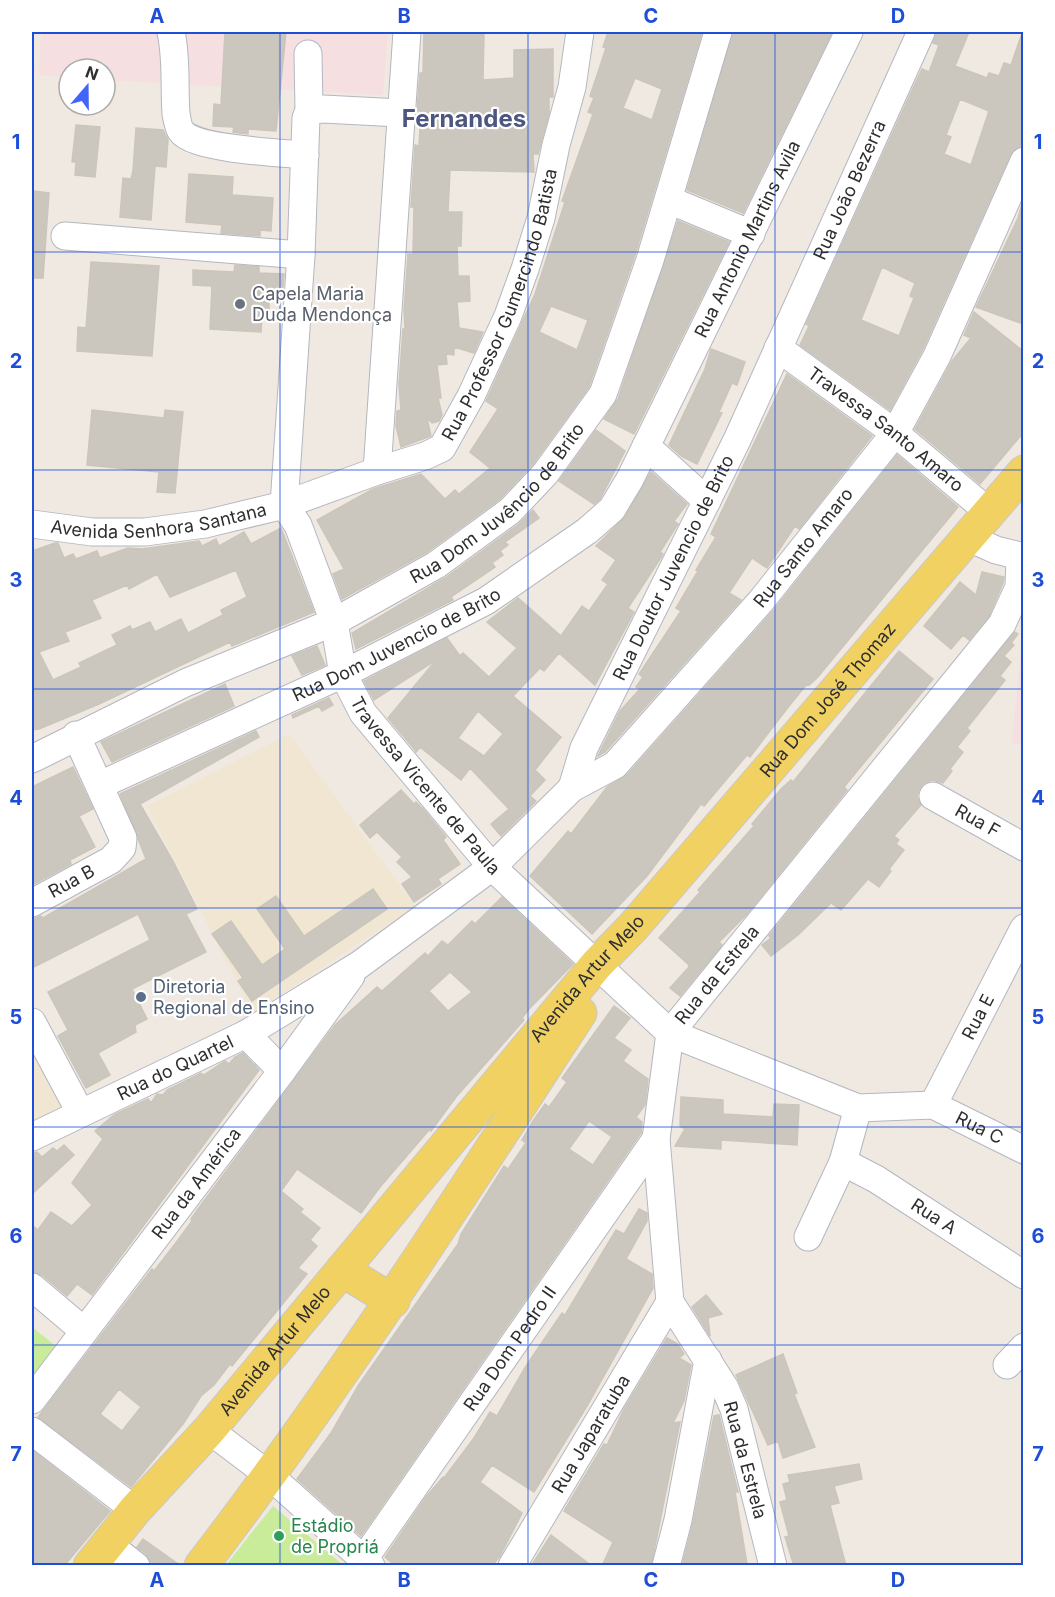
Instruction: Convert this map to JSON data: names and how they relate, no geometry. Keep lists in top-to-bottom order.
{
  "streets": {
    "main road": ["Rua Dom José Thomaz", "Avenida Artur Melo"],
    "street": [
      "Rua João Bezerra",
      "Rua Antonio Martins Avila",
      "Rua Professor Gumercindo Batista",
      "Travessa Santo Amaro",
      "Rua Dom Juvêncio de Brito",
      "Avenida Senhora Santana",
      "Rua Santo Amaro",
      "Rua Doutor Juvencio de Brito",
      "Rua Dom Juvencio de Brito",
      "Travessa Vicente de Paula",
      "Rua F",
      "Rua B",
      "Rua da Estrela",
      "Rua E",
      "Rua do Quartel",
      "Rua C",
      "Rua da América",
      "Rua A",
      "Rua Dom Pedro II",
      "Rua Japaratuba"
    ]
  },
  "crossings": [
    ["Rua João Bezerra", "Travessa Santo Amaro"],
    ["Rua João Bezerra", "Rua Doutor Juvencio de Brito"],
    ["Rua Antonio Martins Avila", "Rua Dom Juvencio de Brito"],
    ["Rua Professor Gumercindo Batista", "Avenida Senhora Santana"],
    ["Rua Professor Gumercindo Batista", "Travessa Vicente de Paula"],
    ["Travessa Santo Amaro", "Rua Santo Amaro"],
    ["Travessa Santo Amaro", "Rua Doutor Juvencio de Brito"],
    ["Travessa Santo Amaro", "Rua Dom José Thomaz"],
    ["Rua Dom Juvêncio de Brito", "Travessa Vicente de Paula"],
    ["Avenida Senhora Santana", "Travessa Vicente de Paula"],
    ["Rua Santo Amaro", "Rua Doutor Juvencio de Brito"],
    ["Rua Santo Amaro", "Travessa Vicente de Paula"],
    ["Rua Santo Amaro", "Rua do Quartel"],
    ["Rua Dom Juvencio de Brito", "Travessa Vicente de Paula"],
    ["Rua Dom Juvencio de Brito", "Rua B"],
    ["Rua Dom José Thomaz", "Avenida Artur Melo"],
    ["Travessa Vicente de Paula", "Rua da Estrela"],
    ["Travessa Vicente de Paula", "Avenida Artur Melo"],
    ["Travessa Vicente de Paula", "Rua do Quartel"],
    ["Rua da Estrela", "Rua Dom Pedro II"],
    ["Rua da Estrela", "Rua Japaratuba"],
    ["Rua E", "Rua C"],
    ["Rua do Quartel", "Rua da América"]
  ],
  "districts": ["Fernandes"],
  "places": ["Capela Maria Duda Mendonça", "Diretoria Regional de Ensino", "Estádio de Propriá"],
  "north": "top",
  "grid": {
    "columns": [
      "A",
      "B",
      "C",
      "D"
    ],
    "rows": [
      "1",
      "2",
      "3",
      "4",
      "5",
      "6",
      "7"
    ]
  }
}
